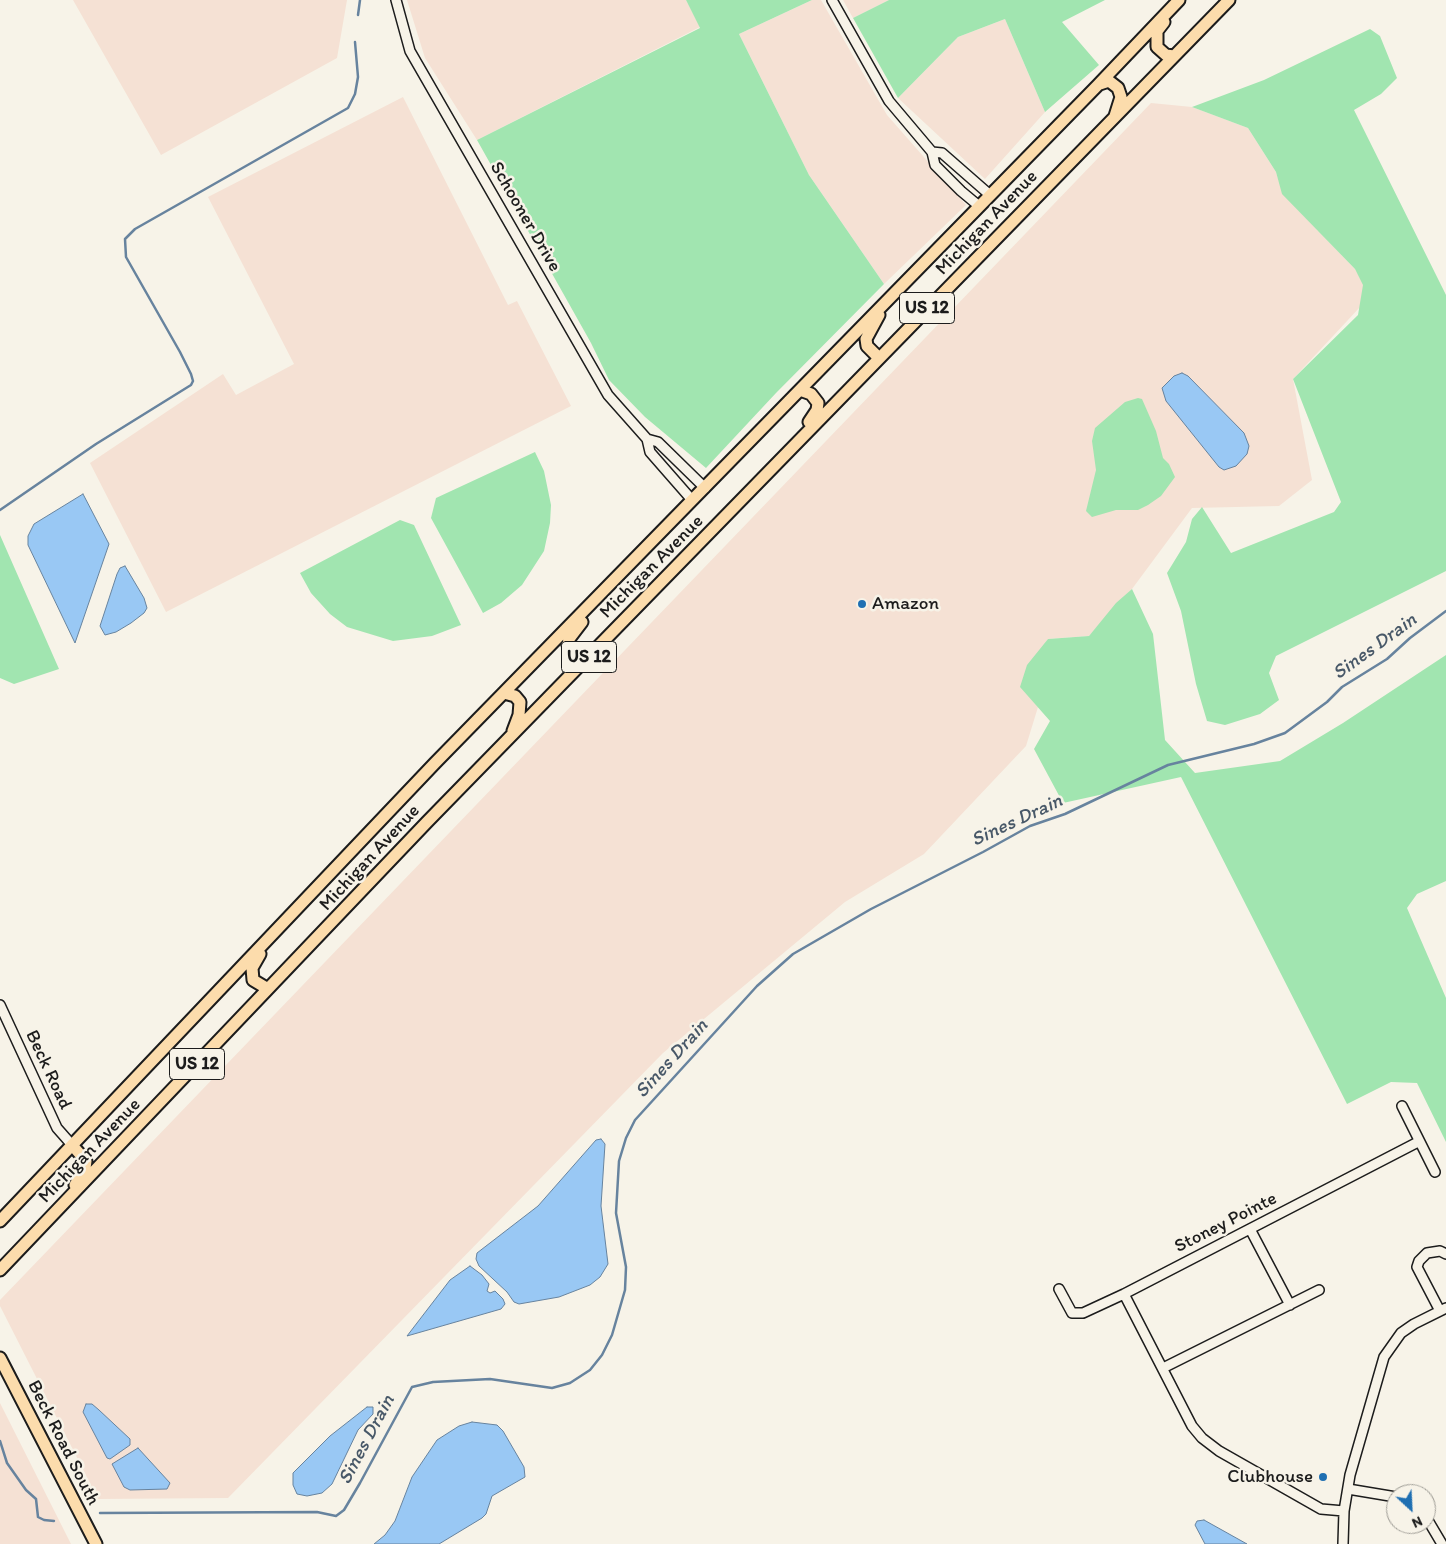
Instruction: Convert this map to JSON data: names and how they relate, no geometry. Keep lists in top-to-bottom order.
{
  "streets": {
    "main road": ["Michigan Avenue", "US 12", "Beck Road South"],
    "street": ["Schooner Drive", "Beck Road", "Stoney Pointe"]
  },
  "crossings": [
    ["Schooner Drive", "Michigan Avenue"],
    ["Michigan Avenue", "Beck Road"]
  ],
  "water": ["Sines Drain"],
  "places": ["Amazon", "Clubhouse"],
  "north": "bottom right"
}
